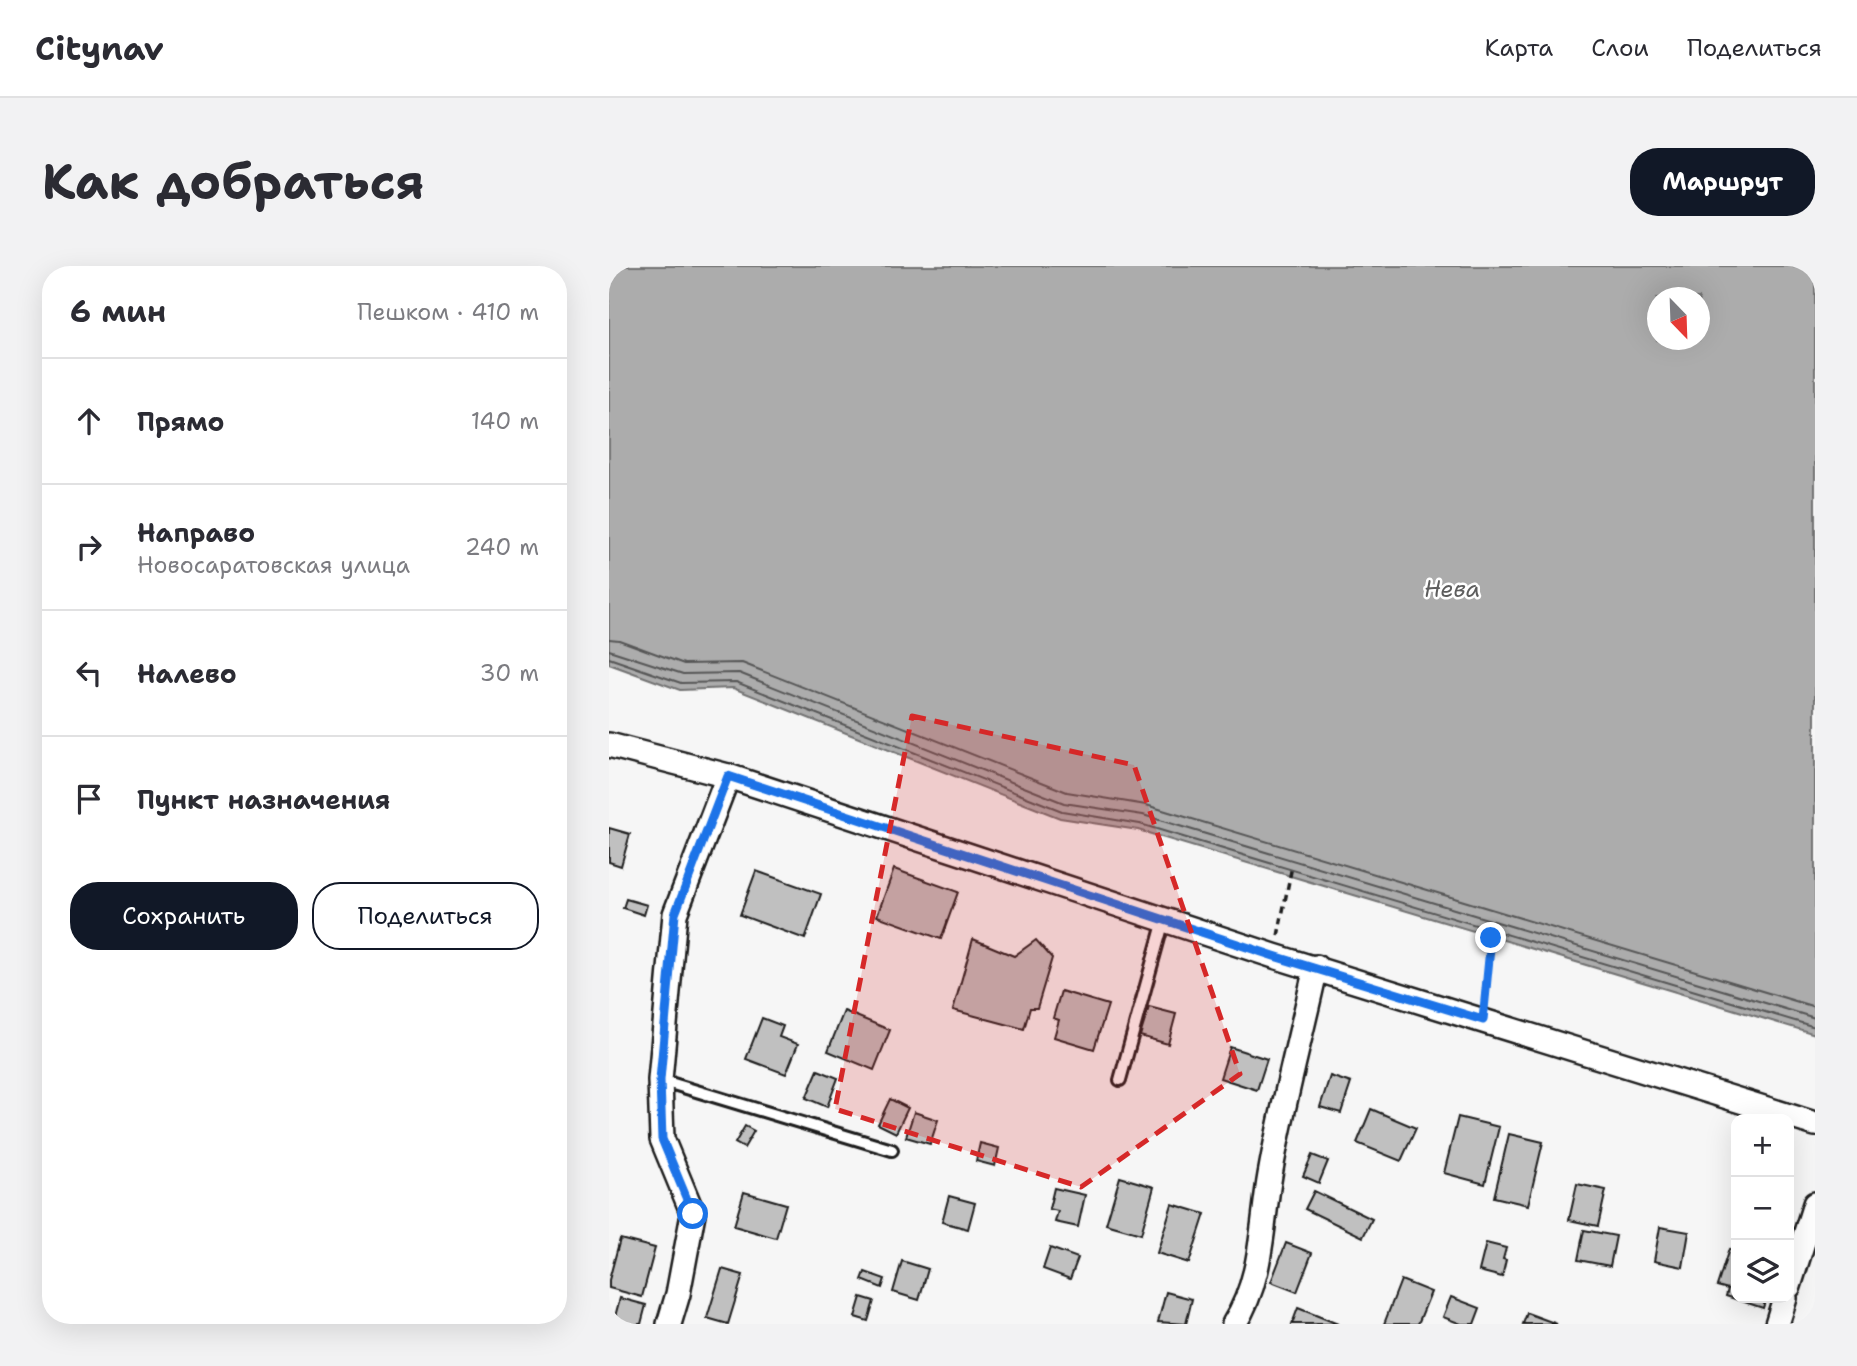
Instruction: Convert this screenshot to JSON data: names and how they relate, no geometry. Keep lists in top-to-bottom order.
{
  "water": ["Нева"],
  "north": "bottom right",
  "page": {
    "header": "Citynav",
    "nav": ["Карта", "Слои", "Поделиться"],
    "buttons": [
      "Маршрут",
      ["Сохранить", "Поделиться"]
    ],
    "title": "Как добраться",
    "heading": ["6 мин", "Пешком · 410 m"],
    "list": [
      ["Прямо", "140 m"],
      ["Направо", "Новосаратовская улица", "240 m"],
      ["Налево", "30 m"],
      "Пункт назначения"
    ],
    "map_buttons": ["+", "−"]
  }
}
